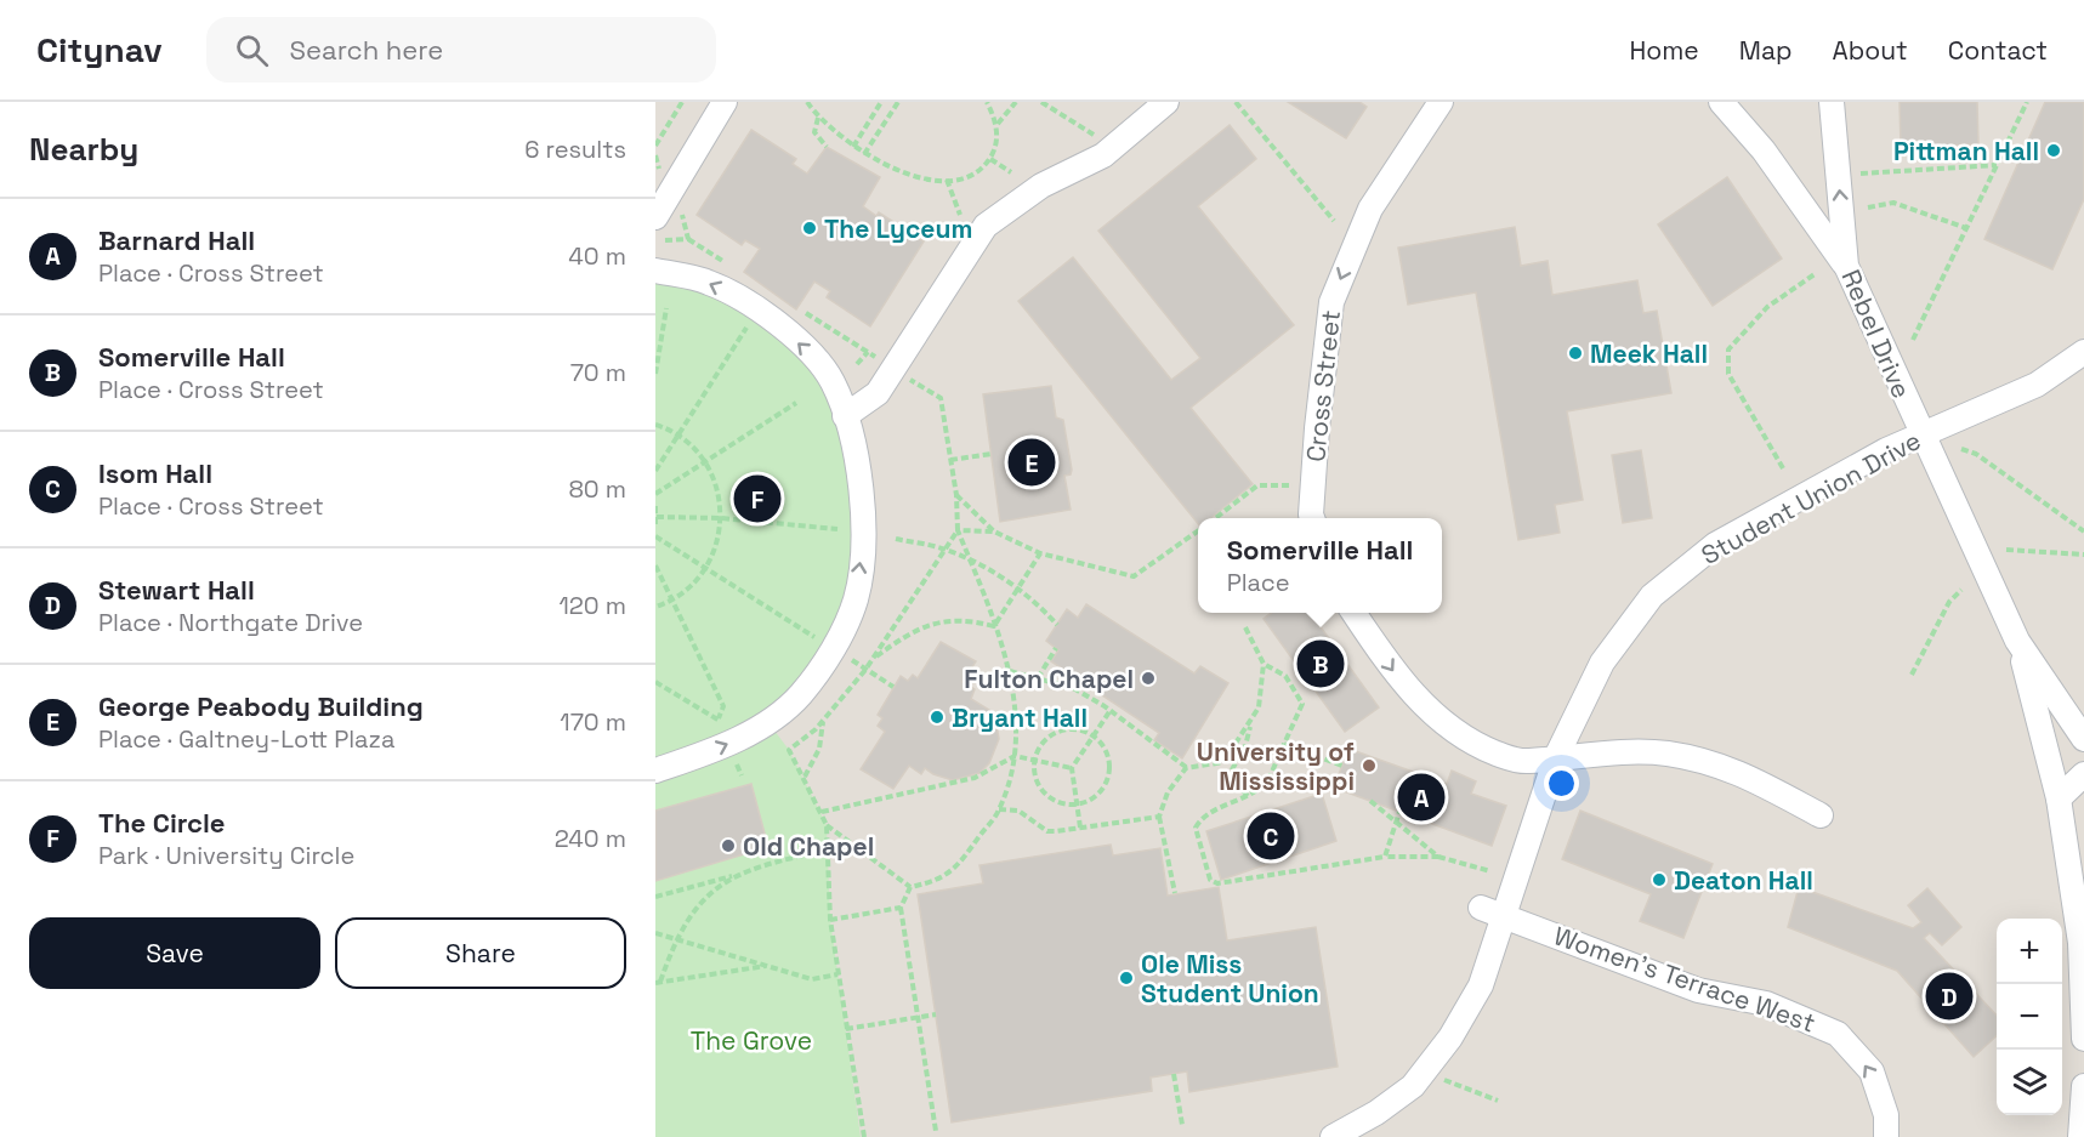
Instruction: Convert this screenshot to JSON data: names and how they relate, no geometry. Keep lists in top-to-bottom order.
{
  "streets": {
    "street": [
      "Rebel Drive",
      "Cross Street",
      "Student Union Drive",
      "Women's Terrace West"
    ]
  },
  "crossings": [
    ["Rebel Drive", "Student Union Drive"],
    ["Student Union Drive", "Women's Terrace West"]
  ],
  "one_way": ["Cross Street"],
  "parks": ["The Grove"],
  "places": [
    "Pittman Hall",
    "The Lyceum",
    "Meek Hall",
    "Fulton Chapel",
    "Bryant Hall",
    "University of Mississippi",
    "Old Chapel",
    "Deaton Hall",
    "Ole Miss Student Union"
  ],
  "page": {
    "header": "Citynav",
    "search": "Search here",
    "nav": [
      "Home",
      "Map",
      "About",
      "Contact"
    ],
    "heading": ["Nearby", "6 results"],
    "list": [
      {
        "mark": "A",
        "name": "Barnard Hall",
        "note": "Place · Cross Street",
        "value": "40 m"
      },
      {
        "mark": "B",
        "name": "Somerville Hall",
        "note": "Place · Cross Street",
        "value": "70 m"
      },
      {
        "mark": "C",
        "name": "Isom Hall",
        "note": "Place · Cross Street",
        "value": "80 m"
      },
      {
        "mark": "D",
        "name": "Stewart Hall",
        "note": "Place · Northgate Drive",
        "value": "120 m"
      },
      {
        "mark": "E",
        "name": "George Peabody Building",
        "note": "Place · Galtney-Lott Plaza",
        "value": "170 m"
      },
      {
        "mark": "F",
        "name": "The Circle",
        "note": "Park · University Circle",
        "value": "240 m"
      }
    ],
    "pins": [
      "E",
      "F",
      "B",
      "A",
      "C",
      "D"
    ],
    "popup": ["Somerville Hall", "Place"],
    "buttons": ["Save", "Share"],
    "map_buttons": ["+", "−"]
  }
}
